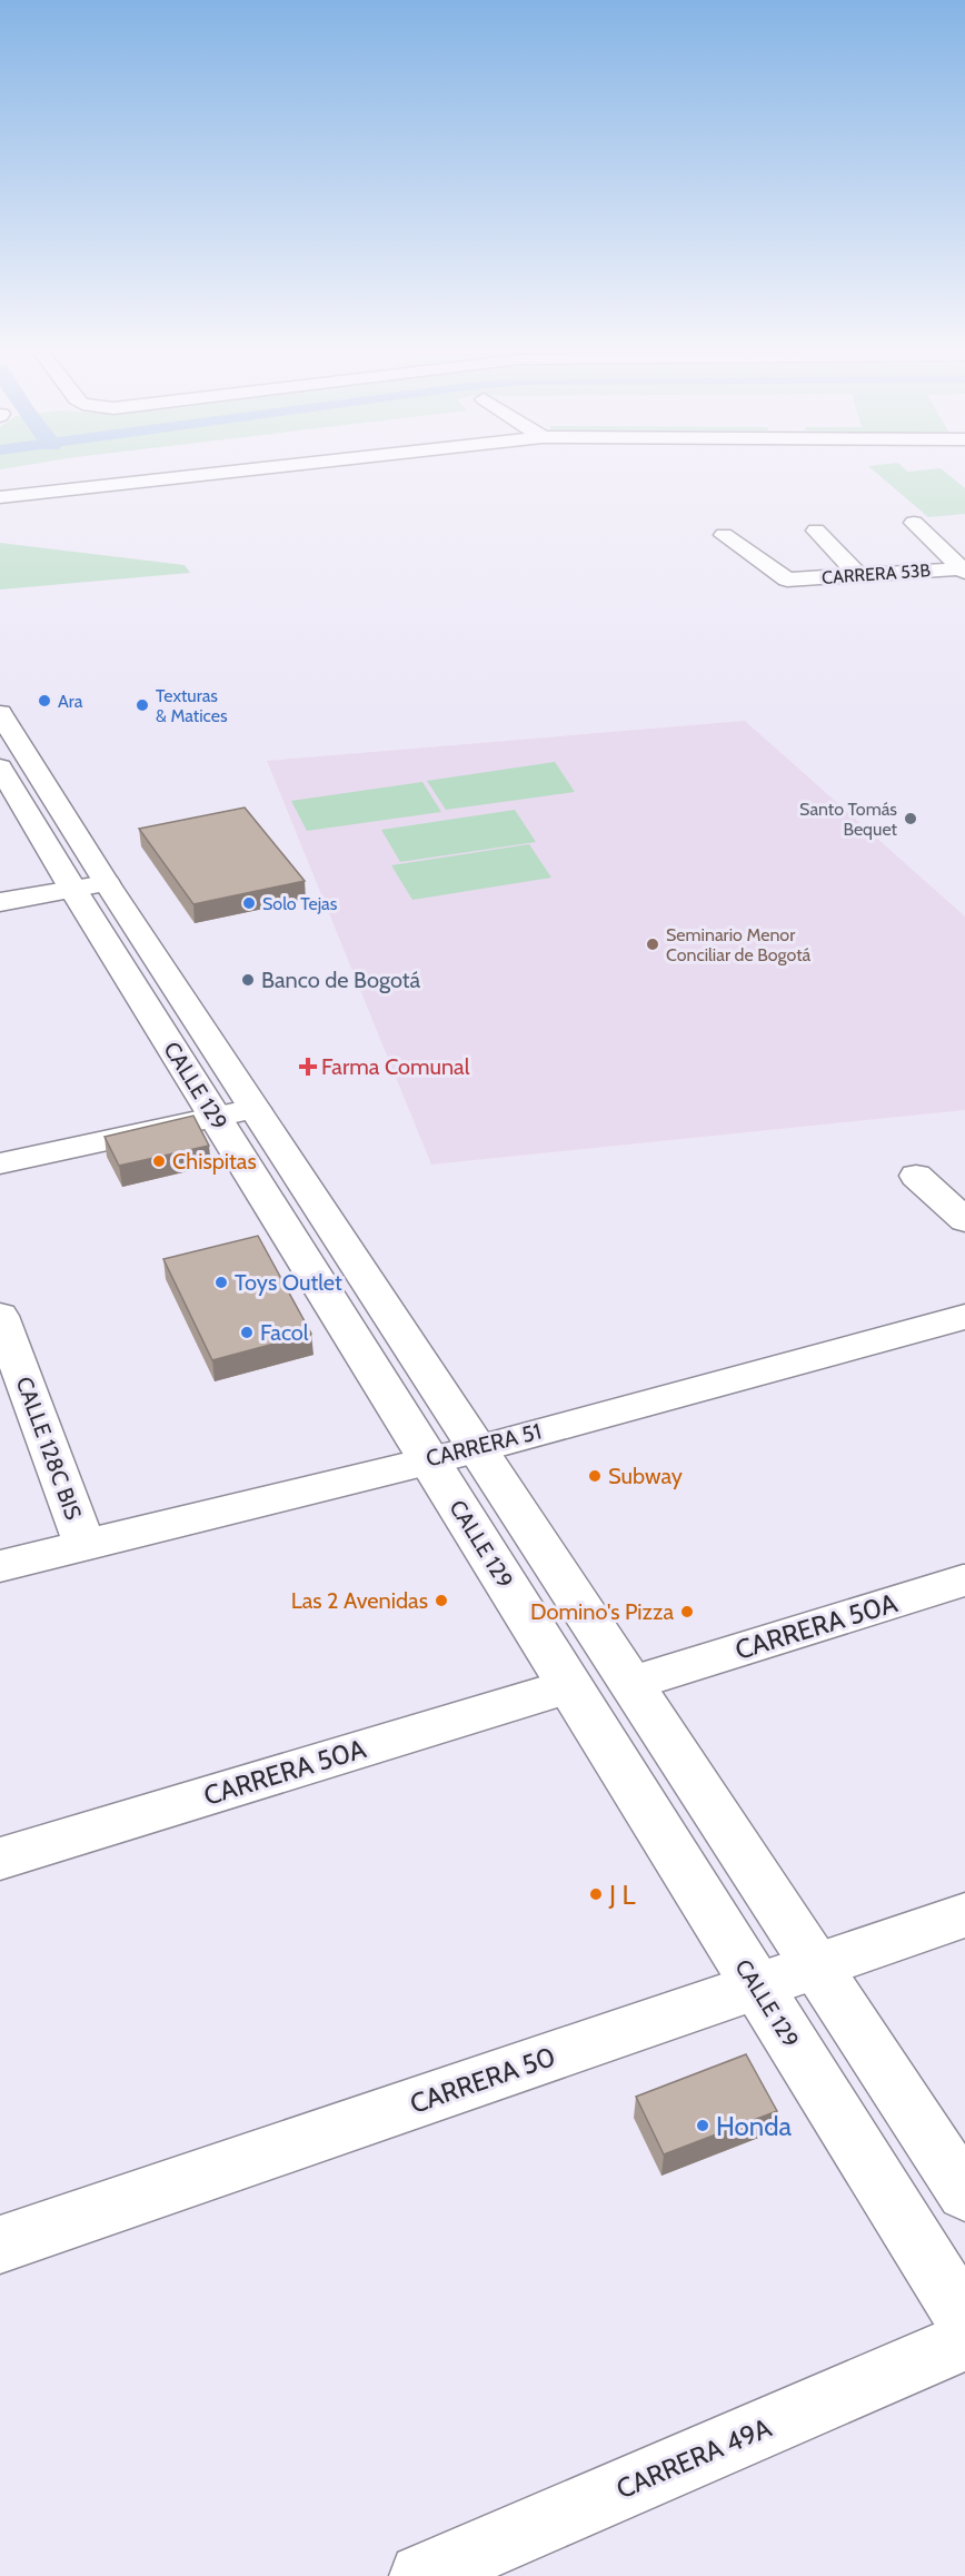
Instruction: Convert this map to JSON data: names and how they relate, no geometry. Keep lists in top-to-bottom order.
{
  "streets": {
    "street": [
      "CARRERA 53B",
      "CALLE 129",
      "CARRERA 51",
      "CALLE 128C BIS",
      "CARRERA 50A",
      "CARRERA 50",
      "CARRERA 49A"
    ]
  },
  "crossings": [
    ["CALLE 129", "CARRERA 51"],
    ["CALLE 129", "CARRERA 50A"],
    ["CALLE 129", "CARRERA 50"],
    ["CARRERA 51", "CALLE 128C BIS"]
  ],
  "places": {
    "other": [
      "Ara",
      "Texturas & Matices",
      "Santo Tomás Bequet",
      "Solo Tejas",
      "Seminario Menor Conciliar de Bogotá",
      "Banco de Bogotá",
      "Chispitas",
      "Toys Outlet",
      "Facol",
      "Subway",
      "Las 2 Avenidas",
      "Domino's Pizza",
      "J L",
      "Honda"
    ],
    "health": ["Farma Comunal"]
  }
}
